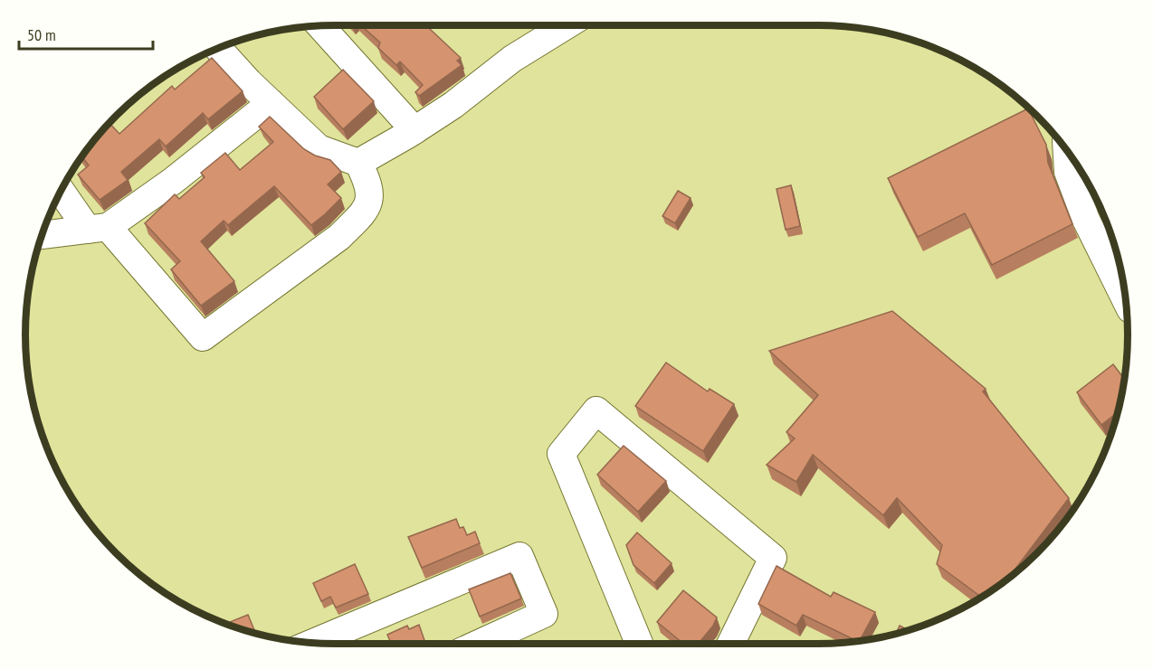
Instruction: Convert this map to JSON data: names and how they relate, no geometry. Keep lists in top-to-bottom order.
{
  "scale_bar": "50 m"
}
